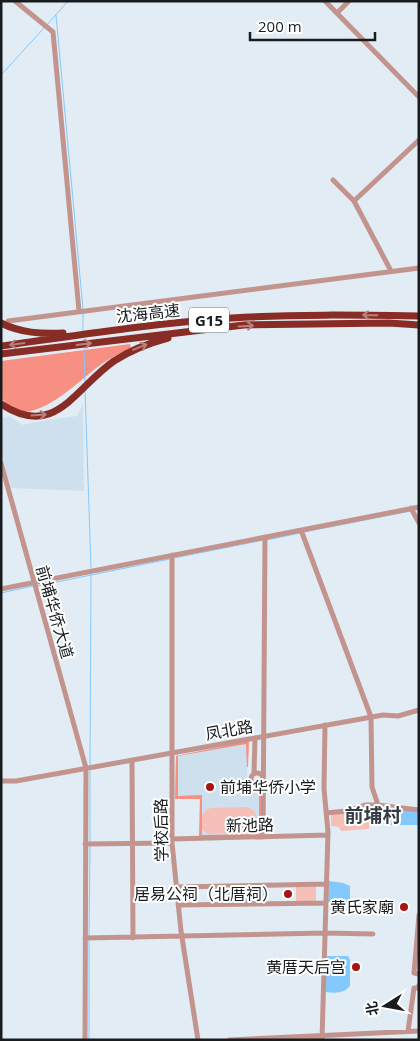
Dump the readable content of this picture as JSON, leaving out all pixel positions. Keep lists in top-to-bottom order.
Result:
{
  "streets": {
    "highway": ["沈海高速", "G15"],
    "street": [
      "前埔华侨大道",
      "凤北路",
      "新池路",
      "学校后路"
    ]
  },
  "crossings": [
    ["前埔华侨大道", "凤北路"],
    ["前埔华侨大道", "新池路"],
    ["凤北路", "学校后路"],
    ["新池路", "学校后路"]
  ],
  "districts": ["前埔村"],
  "places": [
    "前埔华侨小学",
    "居易公祠（北厝祠）",
    "黄氏家廟",
    "黄厝天后宫"
  ],
  "scale_bar": "200 m",
  "north": "left"
}
